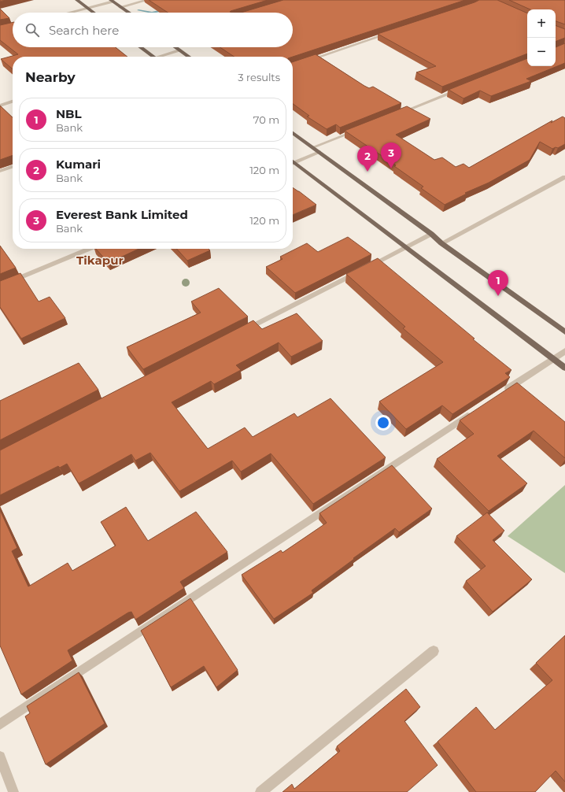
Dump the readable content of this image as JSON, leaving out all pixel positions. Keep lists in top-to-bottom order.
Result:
{
  "districts": ["Tikapur"],
  "page": {
    "map_buttons": ["+", "−"],
    "search": "Search here",
    "heading": ["Nearby", "3 results"],
    "list": [
      {
        "mark": "1",
        "name": "NBL",
        "note": "Bank",
        "value": "70 m"
      },
      {
        "mark": "2",
        "name": "Kumari",
        "note": "Bank",
        "value": "120 m"
      },
      {
        "mark": "3",
        "name": "Everest Bank Limited",
        "note": "Bank",
        "value": "120 m"
      }
    ],
    "pins": ["3", "2", "1"]
  }
}
